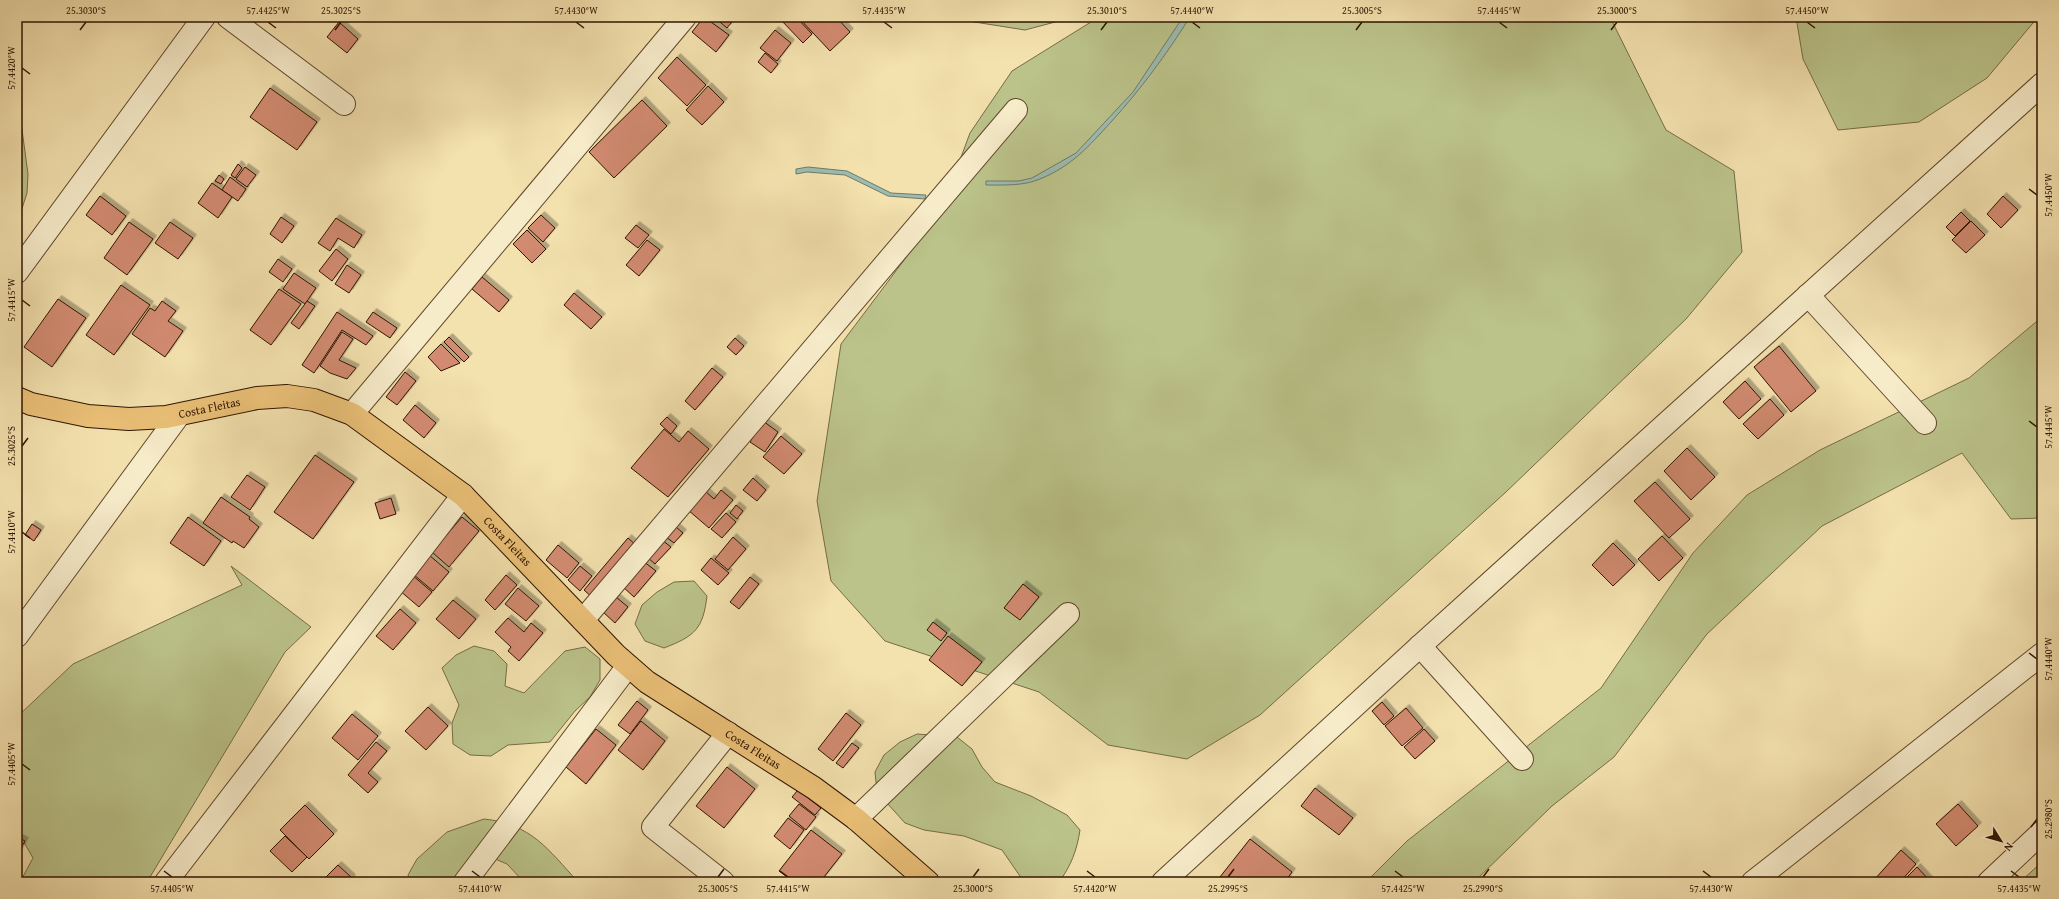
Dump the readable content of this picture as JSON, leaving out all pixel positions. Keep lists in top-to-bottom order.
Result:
{
  "streets": {
    "main road": ["Costa Fleitas"]
  },
  "north": "bottom right",
  "coordinates": [
    "25.3030°S",
    "57.4425°W",
    "25.3025°S",
    "57.4430°W",
    "57.4435°W",
    "25.3010°S",
    "57.4440°W",
    "25.3005°S",
    "57.4445°W",
    "25.3000°S",
    "57.4450°W",
    "57.4420°W",
    "57.4415°W",
    "57.4410°W",
    "57.4405°W",
    "25.2980°S",
    "25.2995°S",
    "25.2990°S"
  ]
}
